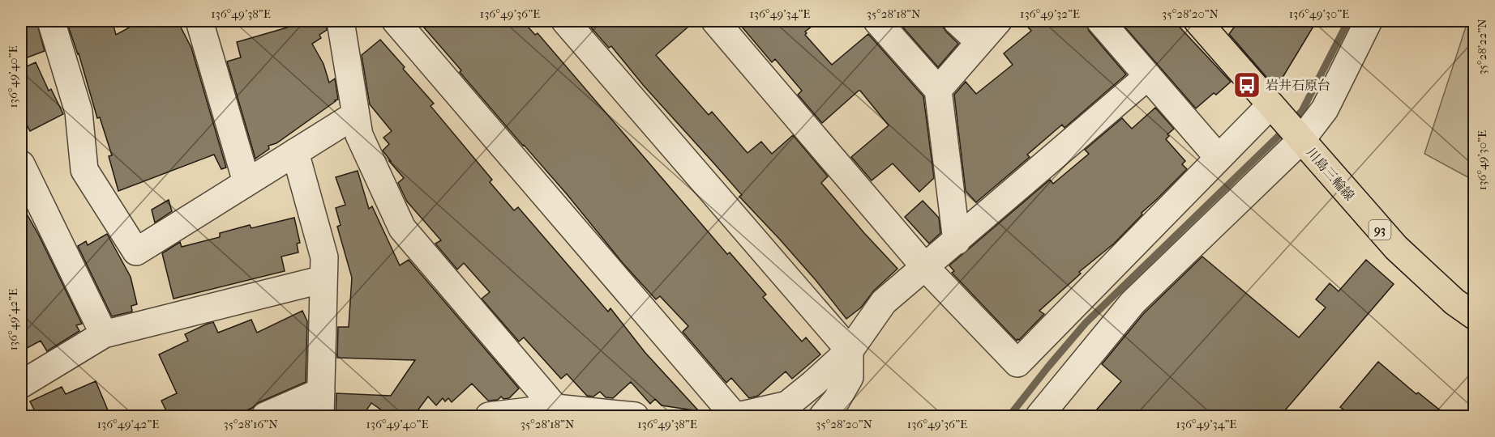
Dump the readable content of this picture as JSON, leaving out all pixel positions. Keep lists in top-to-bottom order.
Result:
{
  "streets": {
    "main road": ["川島三輪線", "93"]
  },
  "places": {
    "bus stop": ["岩井石原台"]
  },
  "coordinates": [
    "136°49'38\"E",
    "136°49'36\"E",
    "136°49'34\"E",
    "35°28'18\"N",
    "136°49'32\"E",
    "35°28'20\"N",
    "136°49'30\"E",
    "35°28'22\"N",
    "136°49'40\"E",
    "136°49'42\"E",
    "35°28'16\"N"
  ]
}
